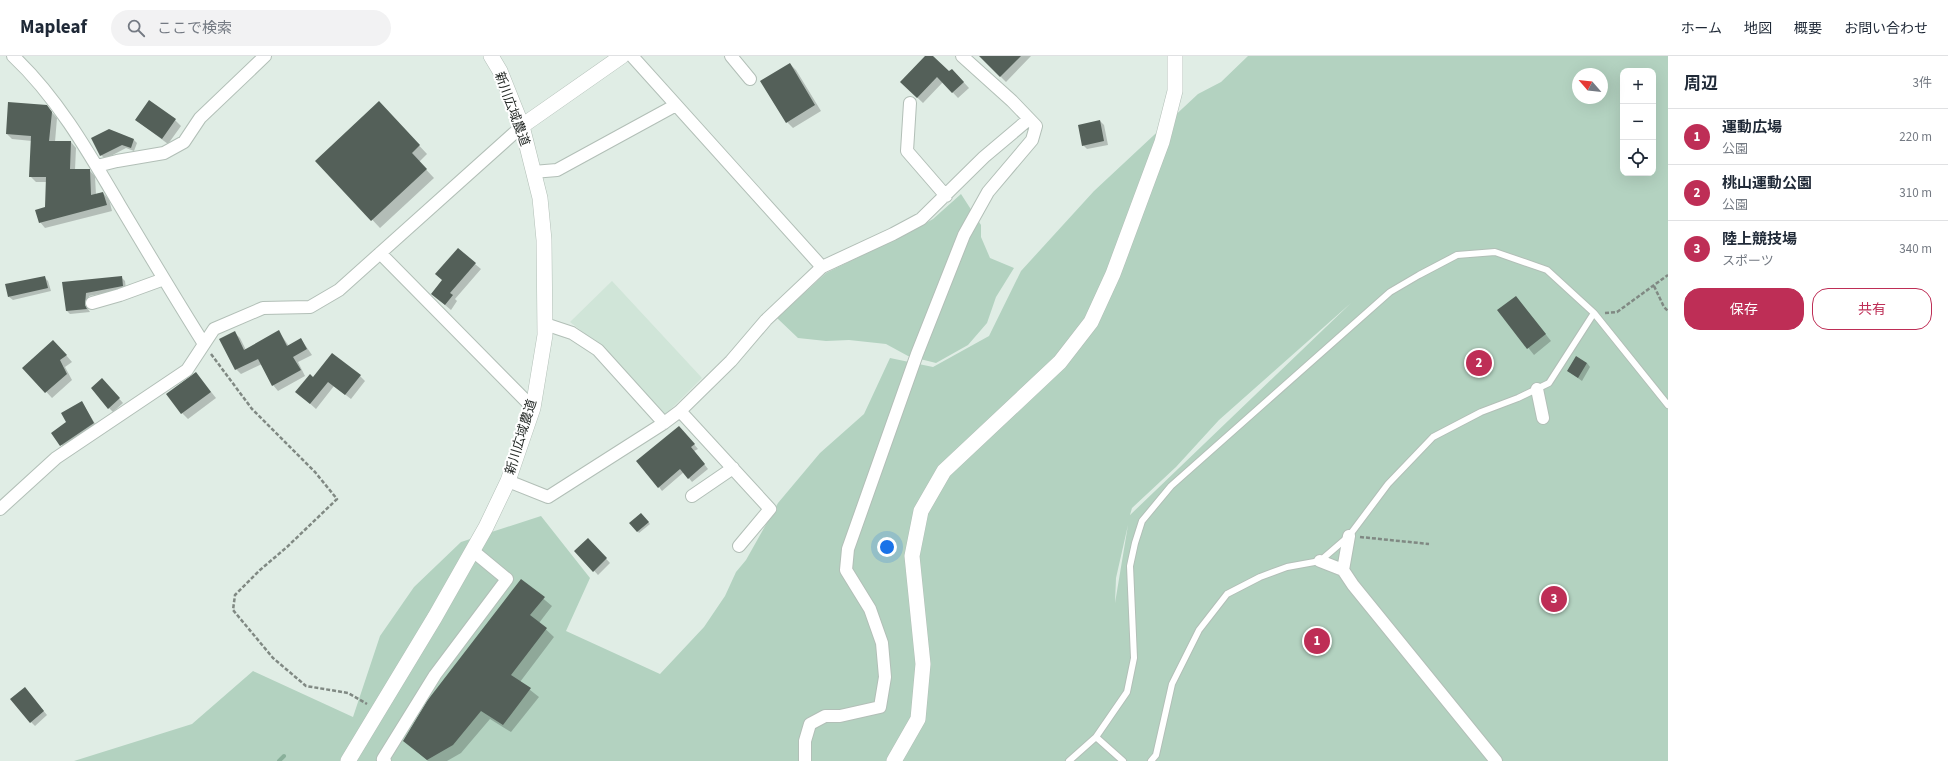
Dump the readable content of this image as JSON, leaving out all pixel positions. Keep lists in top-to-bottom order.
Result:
{
  "streets": {
    "street": ["新川広域農道"]
  },
  "north": "top left",
  "page": {
    "header": "Mapleaf",
    "search": "ここで検索",
    "nav": [
      "ホーム",
      "地図",
      "概要",
      "お問い合わせ"
    ],
    "heading": ["周辺", "3件"],
    "map_buttons": ["+", "−"],
    "list": [
      {
        "mark": "1",
        "name": "運動広場",
        "note": "公園",
        "value": "220 m"
      },
      {
        "mark": "2",
        "name": "桃山運動公園",
        "note": "公園",
        "value": "310 m"
      },
      {
        "mark": "3",
        "name": "陸上競技場",
        "note": "スポーツ",
        "value": "340 m"
      }
    ],
    "buttons": ["保存", "共有"],
    "pins": ["2", "3", "1"]
  }
}
